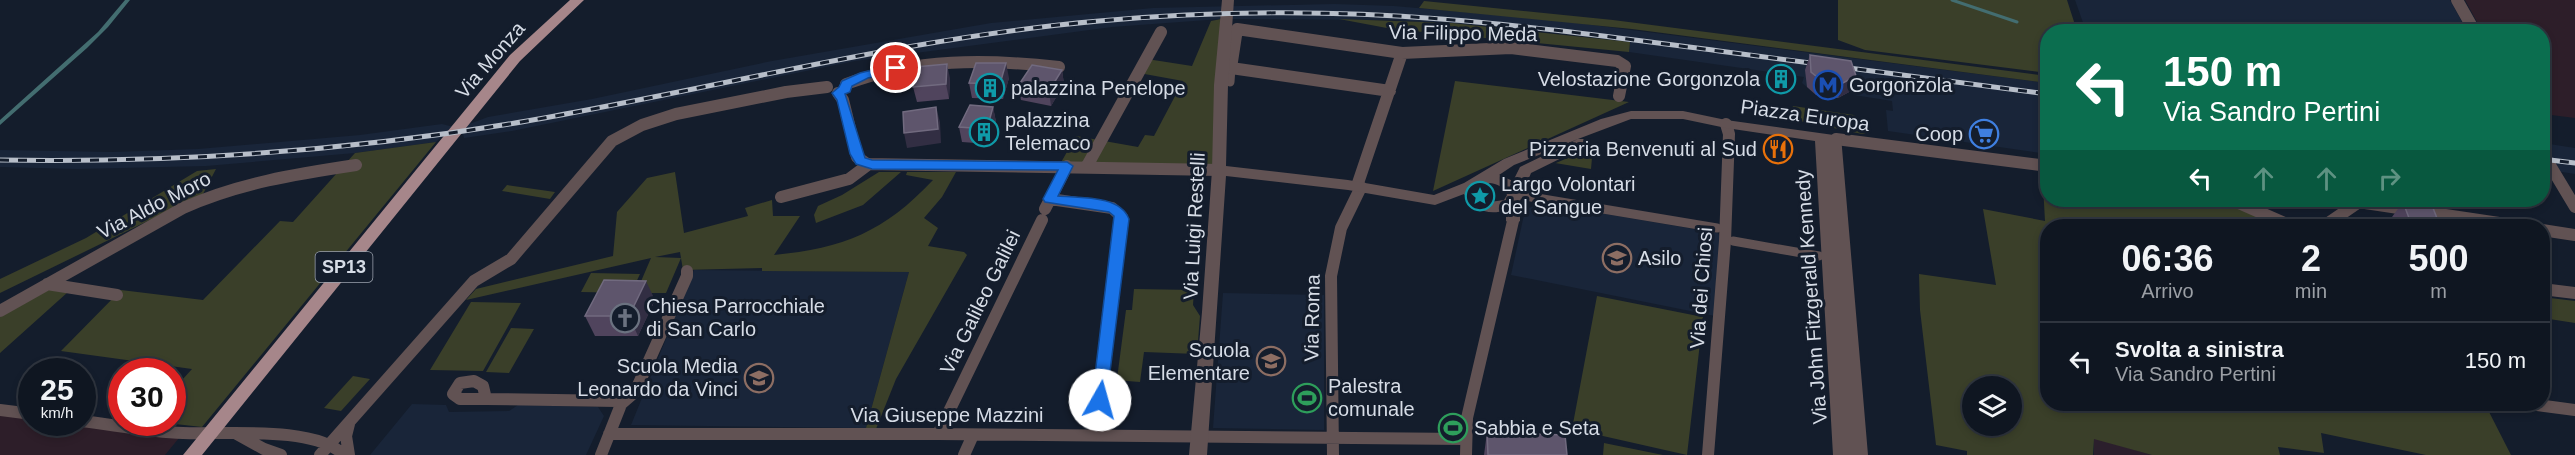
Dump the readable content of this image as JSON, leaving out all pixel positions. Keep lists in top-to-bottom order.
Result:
{
  "streets": {
    "main road": ["Via Monza", "SP13"],
    "street": [
      "Via Filippo Meda",
      "Piazza Europa",
      "Via Aldo Moro",
      "Via Luigi Restelli",
      "Via dei Chiosi",
      "Via John Fitzgerald Kennedy",
      "Via Galileo Galilei",
      "Via Roma",
      "Via Giuseppe Mazzini"
    ]
  },
  "crossings": [
    ["Via Filippo Meda", "Via Roma"],
    ["Piazza Europa", "Via dei Chiosi"],
    ["Piazza Europa", "Via John Fitzgerald Kennedy"],
    ["Via Luigi Restelli", "Via Giuseppe Mazzini"],
    ["Via Galileo Galilei", "Via Giuseppe Mazzini"],
    ["Via Roma", "Via Giuseppe Mazzini"]
  ],
  "places": {
    "building": ["Velostazione Gorgonzola", "palazzina Penelope", "palazzina Telemaco"],
    "metro station": ["Gorgonzola"],
    "supermarket": ["Coop"],
    "restaurant": ["Pizzeria Benvenuti al Sud"],
    "place": ["Largo Volontari del Sangue"],
    "school or university": ["Asilo", "Scuola Elementare", "Scuola Media Leonardo da Vinci"],
    "church": ["Chiesa Parrocchiale di San Carlo"],
    "sports": ["Palestra comunale", "Sabbia e Seta"]
  },
  "page": {
    "turn": ["150 m", "Via Sandro Pertini"],
    "eta": [
      "06:36",
      "Arrivo",
      "2",
      "min",
      "500",
      "m"
    ],
    "list": [
      {
        "name": "Svolta a sinistra",
        "note": "Via Sandro Pertini",
        "value": "150 m"
      }
    ],
    "speed": "25 km/h",
    "limit": "30"
  }
}
